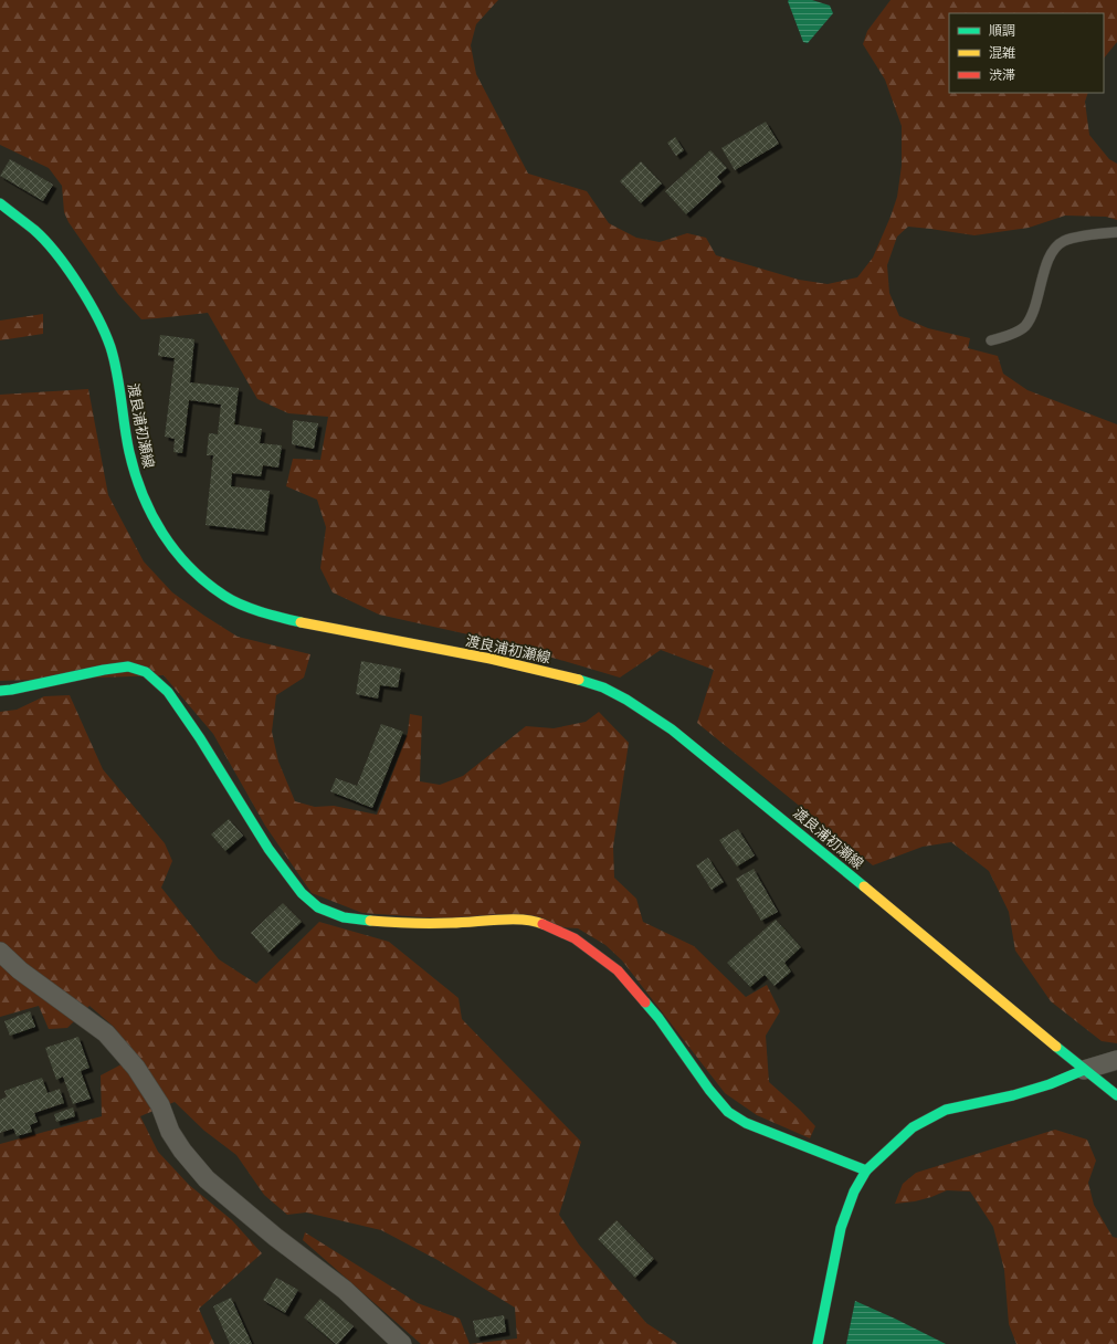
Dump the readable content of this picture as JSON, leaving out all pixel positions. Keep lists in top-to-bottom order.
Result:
{
  "streets": {
    "street": ["渡良浦初瀬線"]
  },
  "legend": ["順調", "混雑", "渋滞"]
}
